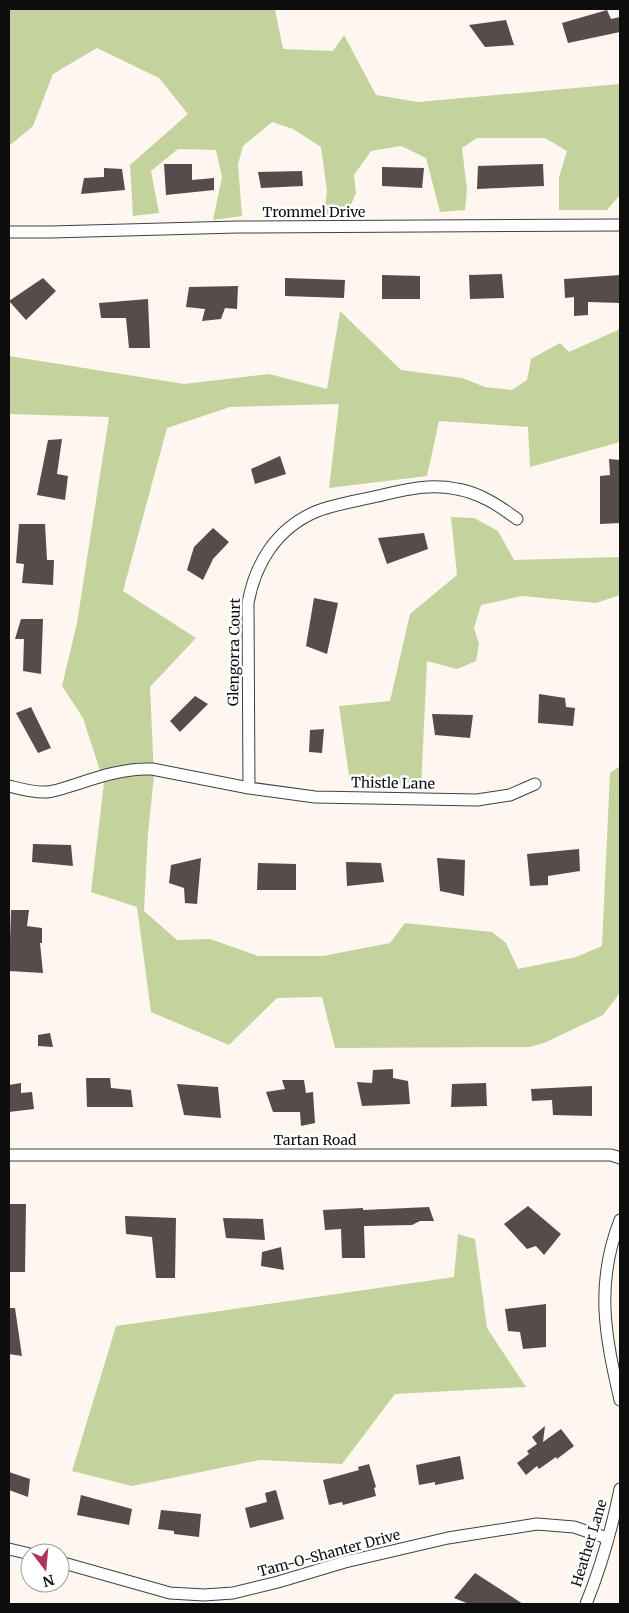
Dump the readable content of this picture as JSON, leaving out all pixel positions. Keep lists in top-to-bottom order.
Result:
{
  "streets": {
    "street": [
      "Trommel Drive",
      "Glengorra Court",
      "Thistle Lane",
      "Tartan Road",
      "Heather Lane",
      "Tam-O-Shanter Drive"
    ]
  },
  "crossings": [
    ["Glengorra Court", "Thistle Lane"],
    ["Heather Lane", "Tam-O-Shanter Drive"]
  ],
  "north": "bottom"
}
